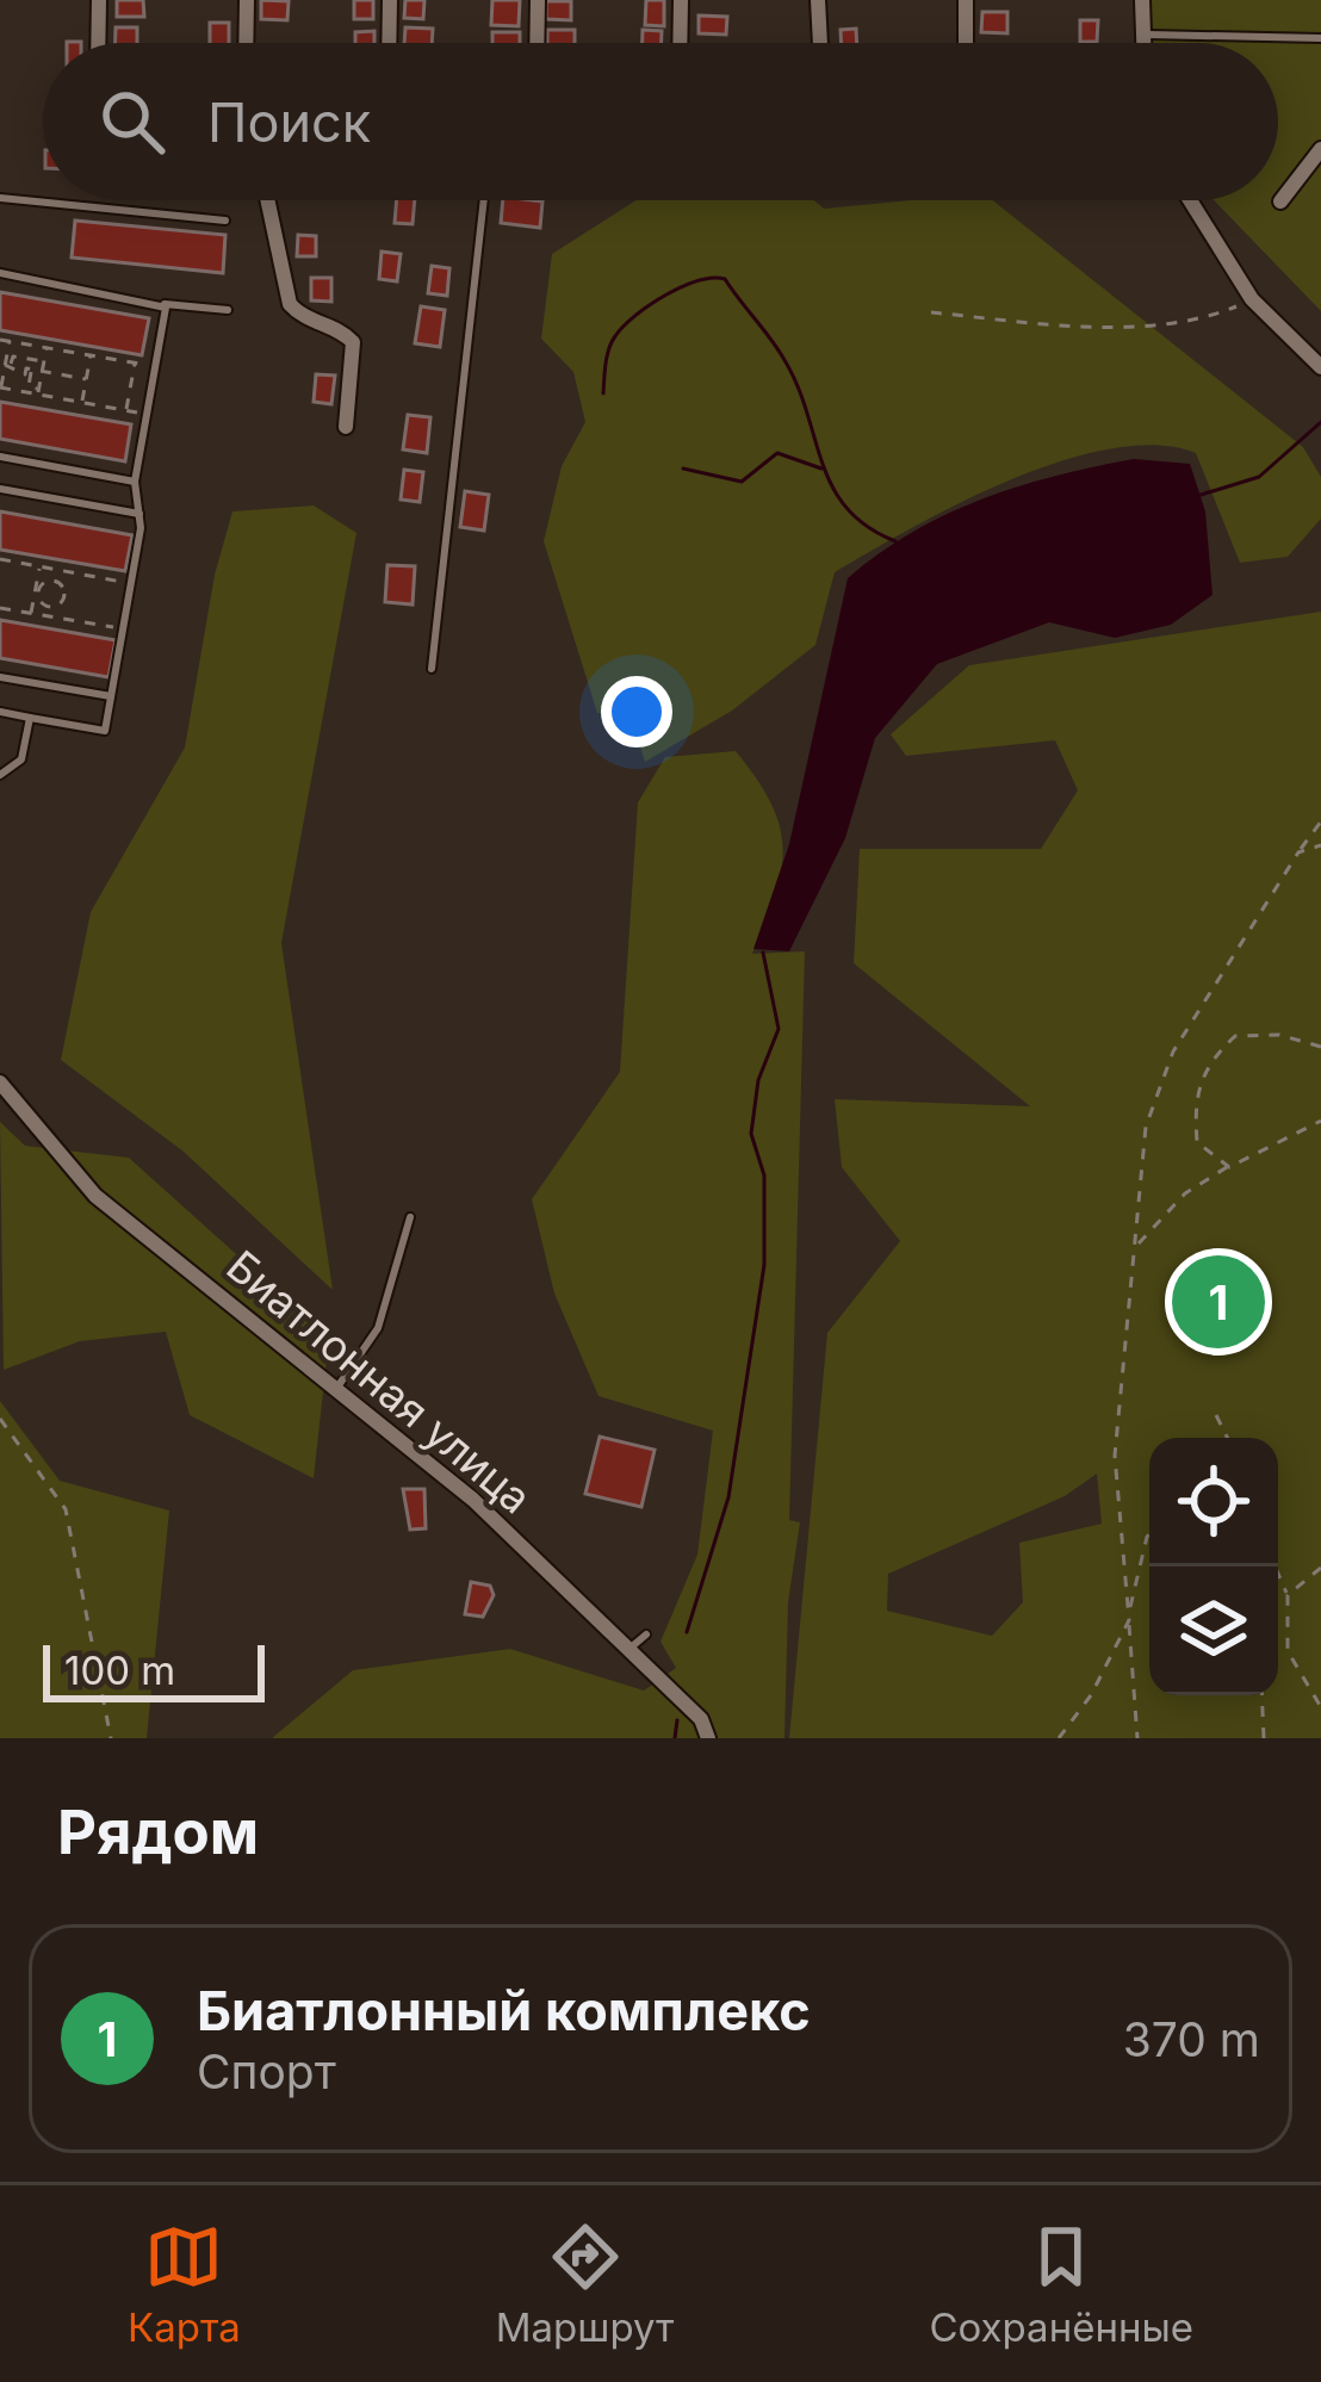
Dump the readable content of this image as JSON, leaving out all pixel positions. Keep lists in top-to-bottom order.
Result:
{
  "streets": {
    "street": ["Биатлонная улица"]
  },
  "scale_bar": "100 m",
  "page": {
    "search": "Поиск",
    "pins": "1",
    "scale": "100 m",
    "heading": "Рядом",
    "list": [
      {
        "mark": "1",
        "name": "Биатлонный комплекс",
        "note": "Спорт",
        "value": "370 m"
      }
    ],
    "nav": ["Карта", "Маршрут", "Сохранённые"]
  }
}
